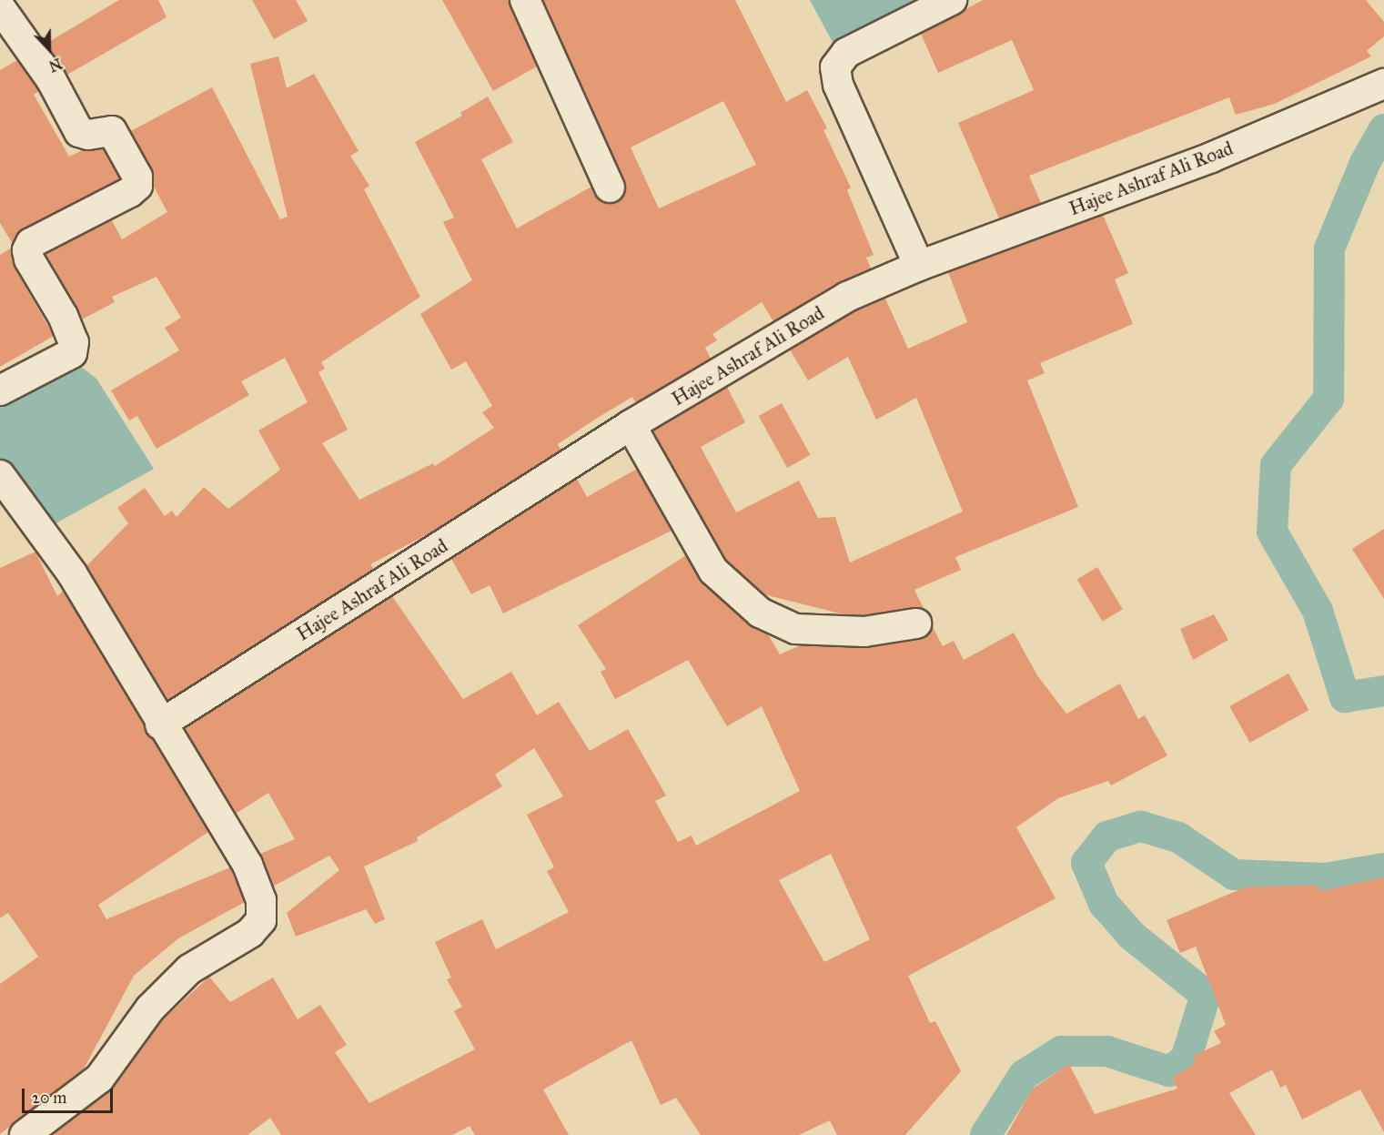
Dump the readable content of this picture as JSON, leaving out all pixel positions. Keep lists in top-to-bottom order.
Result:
{
  "streets": {
    "street": ["Hajee Ashraf Ali Road"]
  },
  "scale_bar": "20 m",
  "north": "bottom"
}
